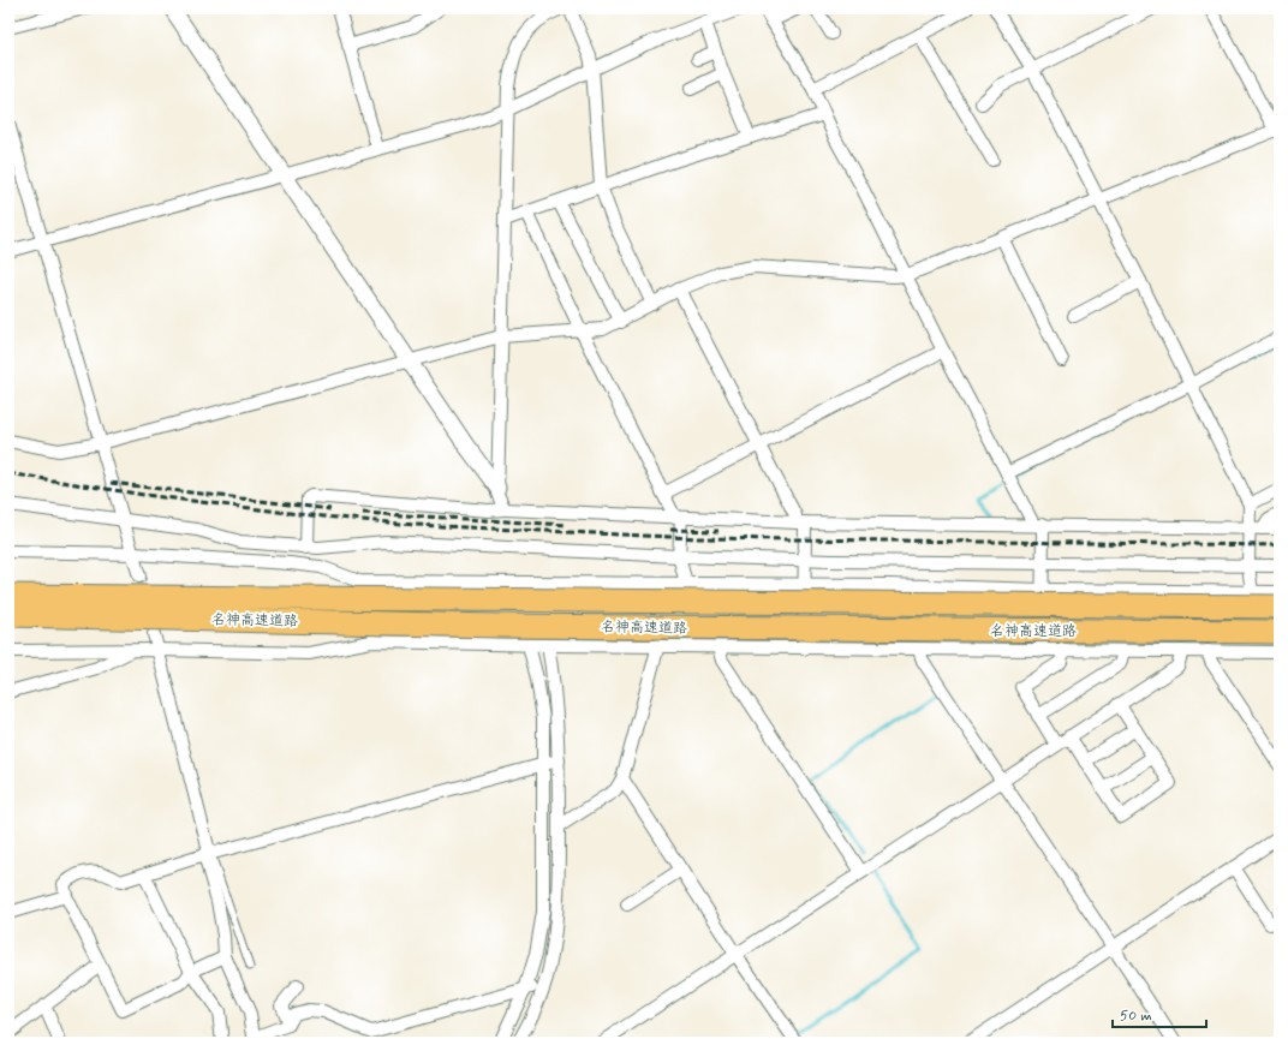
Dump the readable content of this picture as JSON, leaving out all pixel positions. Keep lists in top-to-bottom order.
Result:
{
  "streets": {
    "highway": ["名神高速道路"]
  },
  "scale_bar": "50 m"
}
